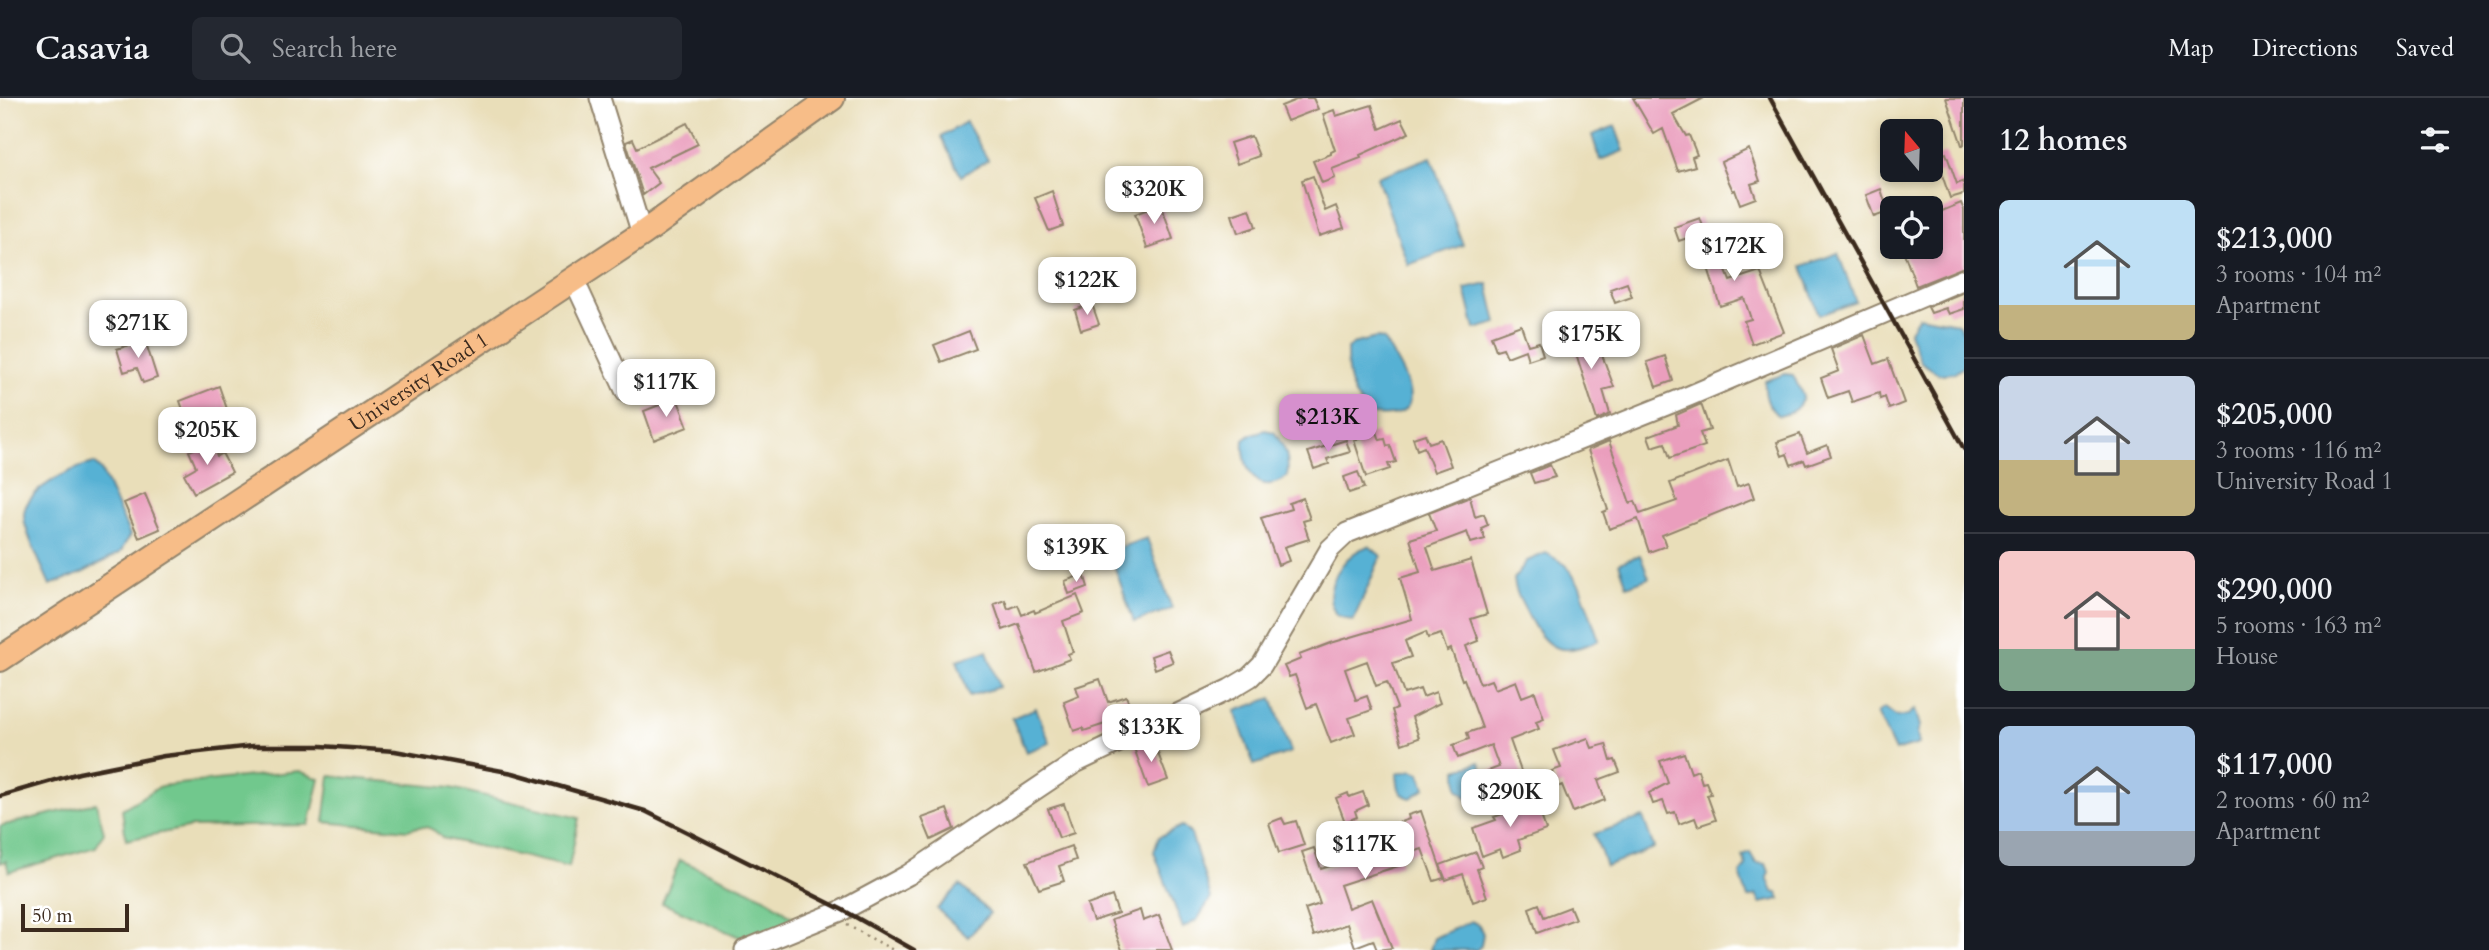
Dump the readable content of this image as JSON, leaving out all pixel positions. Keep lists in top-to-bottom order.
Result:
{
  "streets": {
    "main road": ["University Road 1"]
  },
  "scale_bar": "50 m",
  "north": "top",
  "page": {
    "header": "Casavia",
    "search": "Search here",
    "nav": ["Map", "Directions", "Saved"],
    "heading": "12 homes",
    "price": [
      "$320K",
      "$172K",
      "$122K",
      "$271K",
      "$175K",
      "$117K",
      "$213K",
      "$205K",
      "$139K",
      "$133K",
      "$290K",
      "$117K"
    ],
    "list": [
      {
        "name": "$213,000",
        "note": "3 rooms · 104 m² · Apartment"
      },
      {
        "name": "$205,000",
        "note": "3 rooms · 116 m² · University Road 1"
      },
      {
        "name": "$290,000",
        "note": "5 rooms · 163 m² · House"
      },
      {
        "name": "$117,000",
        "note": "2 rooms · 60 m² · Apartment"
      }
    ],
    "scale": "50 m"
  }
}
